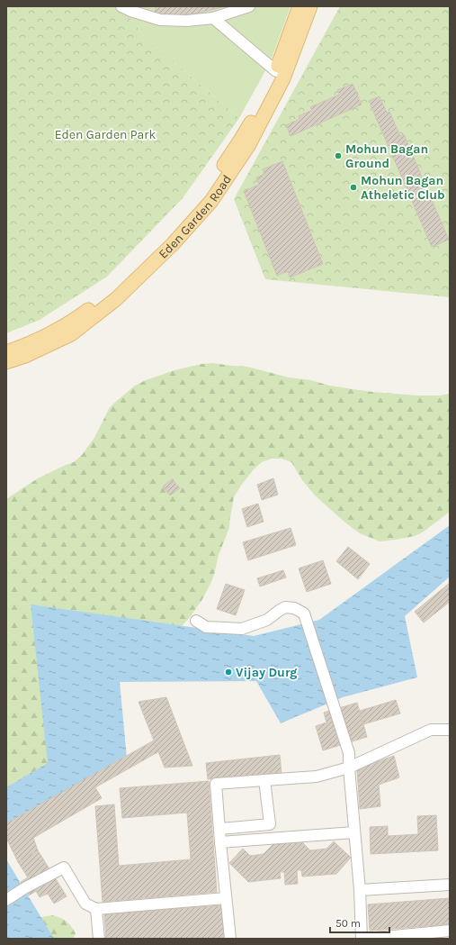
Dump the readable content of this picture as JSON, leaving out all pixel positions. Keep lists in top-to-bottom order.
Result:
{
  "streets": {
    "main road": ["Eden Garden Road"]
  },
  "parks": ["Eden Garden Park"],
  "places": ["Mohun Bagan Ground", "Mohun Bagan Atheletic Club", "Vijay Durg"],
  "scale_bar": "50 m"
}
